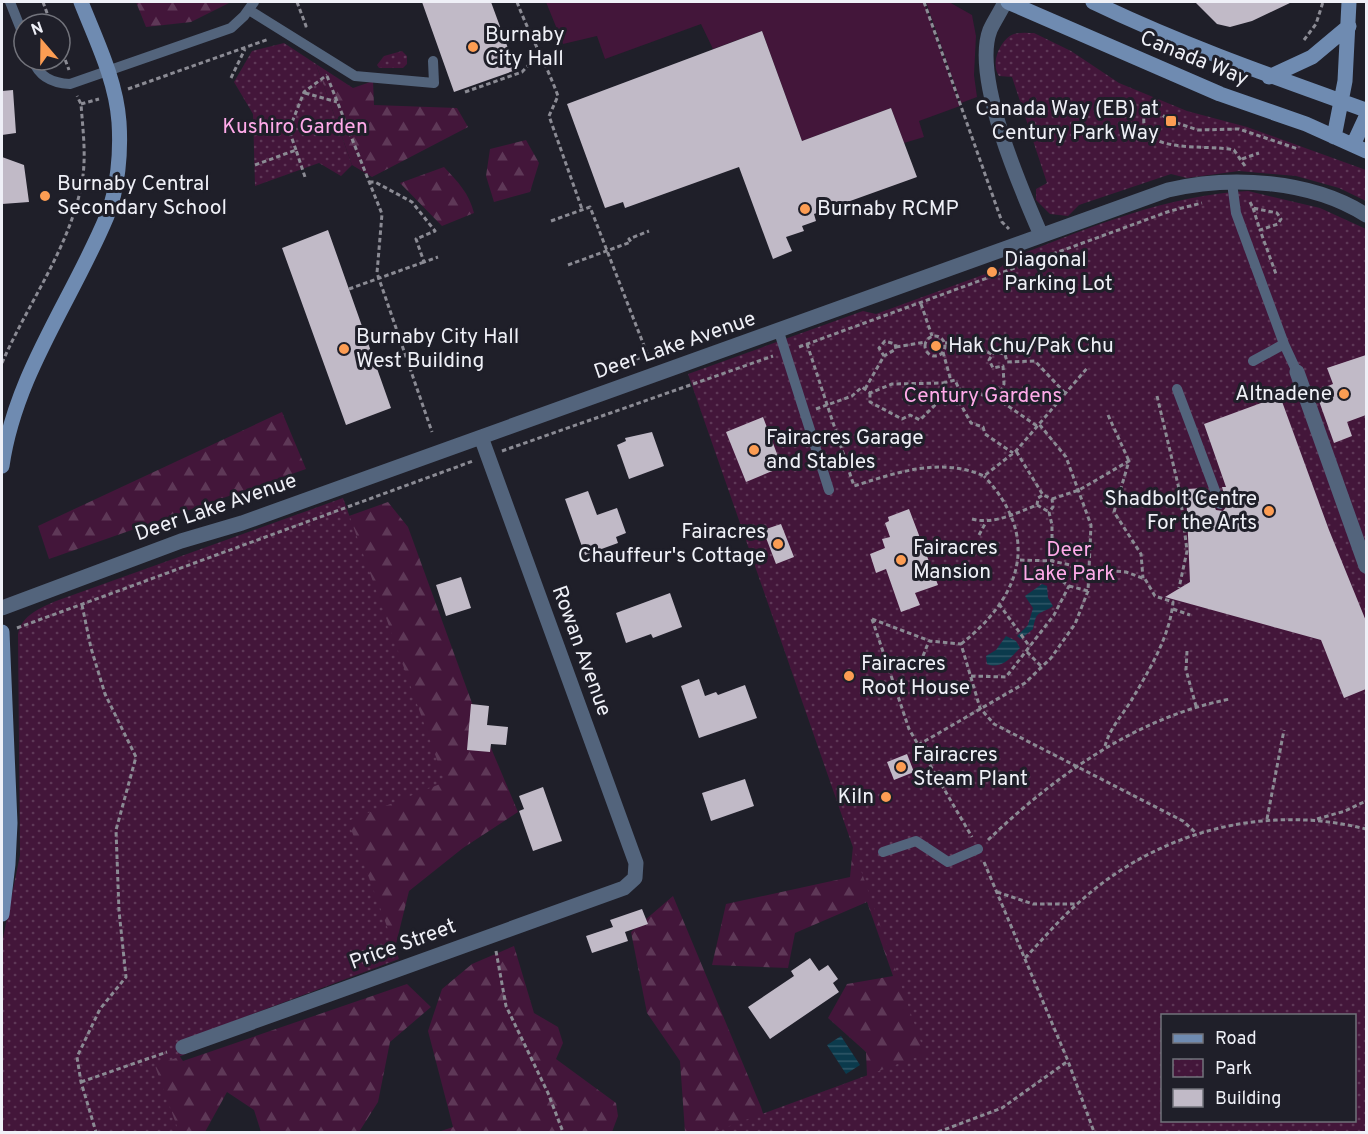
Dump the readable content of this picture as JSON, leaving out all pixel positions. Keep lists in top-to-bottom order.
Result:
{
  "streets": {
    "main road": ["Canada Way"],
    "street": ["Deer Lake Avenue", "Rowan Avenue", "Price Street"]
  },
  "crossings": [
    ["Deer Lake Avenue", "Rowan Avenue"],
    ["Rowan Avenue", "Price Street"]
  ],
  "parks": ["Kushiro Garden", "Century Gardens", "Deer Lake Park"],
  "places": {
    "other": [
      "Burnaby City Hall",
      "Burnaby Central Secondary School",
      "Burnaby RCMP",
      "Diagonal Parking Lot",
      "Hak Chu/Pak Chu",
      "Burnaby City Hall West Building",
      "Altnadene",
      "Fairacres Garage and Stables",
      "Shadbolt Centre For the Arts",
      "Fairacres Chauffeur's Cottage",
      "Fairacres Mansion",
      "Fairacres Root House",
      "Fairacres Steam Plant",
      "Kiln"
    ],
    "transit": ["Canada Way (EB) at Century Park Way"]
  },
  "legend": ["Road", "Park", "Building"],
  "north": "top"
}
